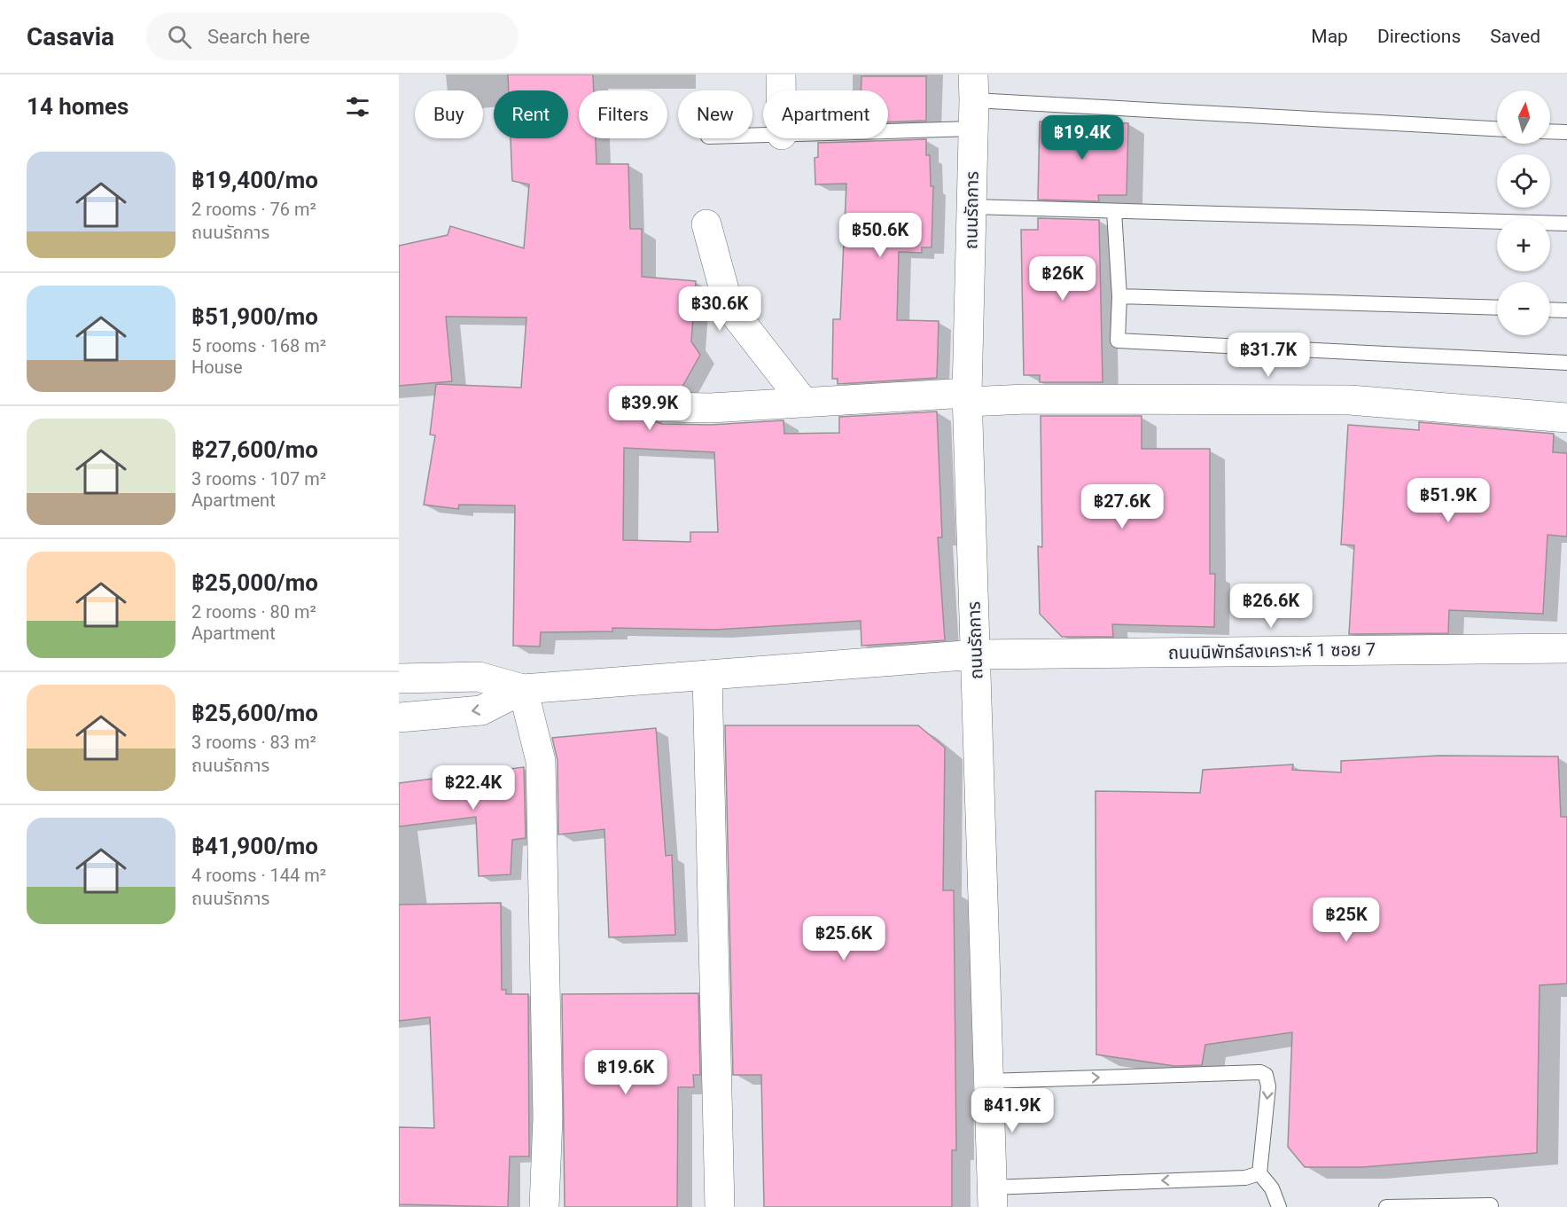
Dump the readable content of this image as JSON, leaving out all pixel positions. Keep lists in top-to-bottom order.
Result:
{
  "streets": {
    "street": ["ถนนรัถการ", "ถนนนิพัทธ์สงเคราะห์ 1 ซอย 7"]
  },
  "crossings": [
    ["ถนนรัถการ", "ถนนนิพัทธ์สงเคราะห์ 1 ซอย 7"]
  ],
  "north": "top",
  "page": {
    "header": "Casavia",
    "search": "Search here",
    "nav": ["Map", "Directions", "Saved"],
    "heading": "14 homes",
    "map_buttons": ["+", "−"],
    "chip": [
      "Buy",
      "Rent",
      "Filters",
      "New",
      "Apartment"
    ],
    "price": [
      "฿19.4K",
      "฿50.6K",
      "฿26K",
      "฿30.6K",
      "฿31.7K",
      "฿39.9K",
      "฿51.9K",
      "฿27.6K",
      "฿26.6K",
      "฿22.4K",
      "฿25K",
      "฿25.6K",
      "฿19.6K",
      "฿41.9K"
    ],
    "list": [
      {
        "name": "฿19,400/mo",
        "note": "2 rooms · 76 m² · ถนนรัถการ"
      },
      {
        "name": "฿51,900/mo",
        "note": "5 rooms · 168 m² · House"
      },
      {
        "name": "฿27,600/mo",
        "note": "3 rooms · 107 m² · Apartment"
      },
      {
        "name": "฿25,000/mo",
        "note": "2 rooms · 80 m² · Apartment"
      },
      {
        "name": "฿25,600/mo",
        "note": "3 rooms · 83 m² · ถนนรัถการ"
      },
      {
        "name": "฿41,900/mo",
        "note": "4 rooms · 144 m² · ถนนรัถการ"
      }
    ]
  }
}
